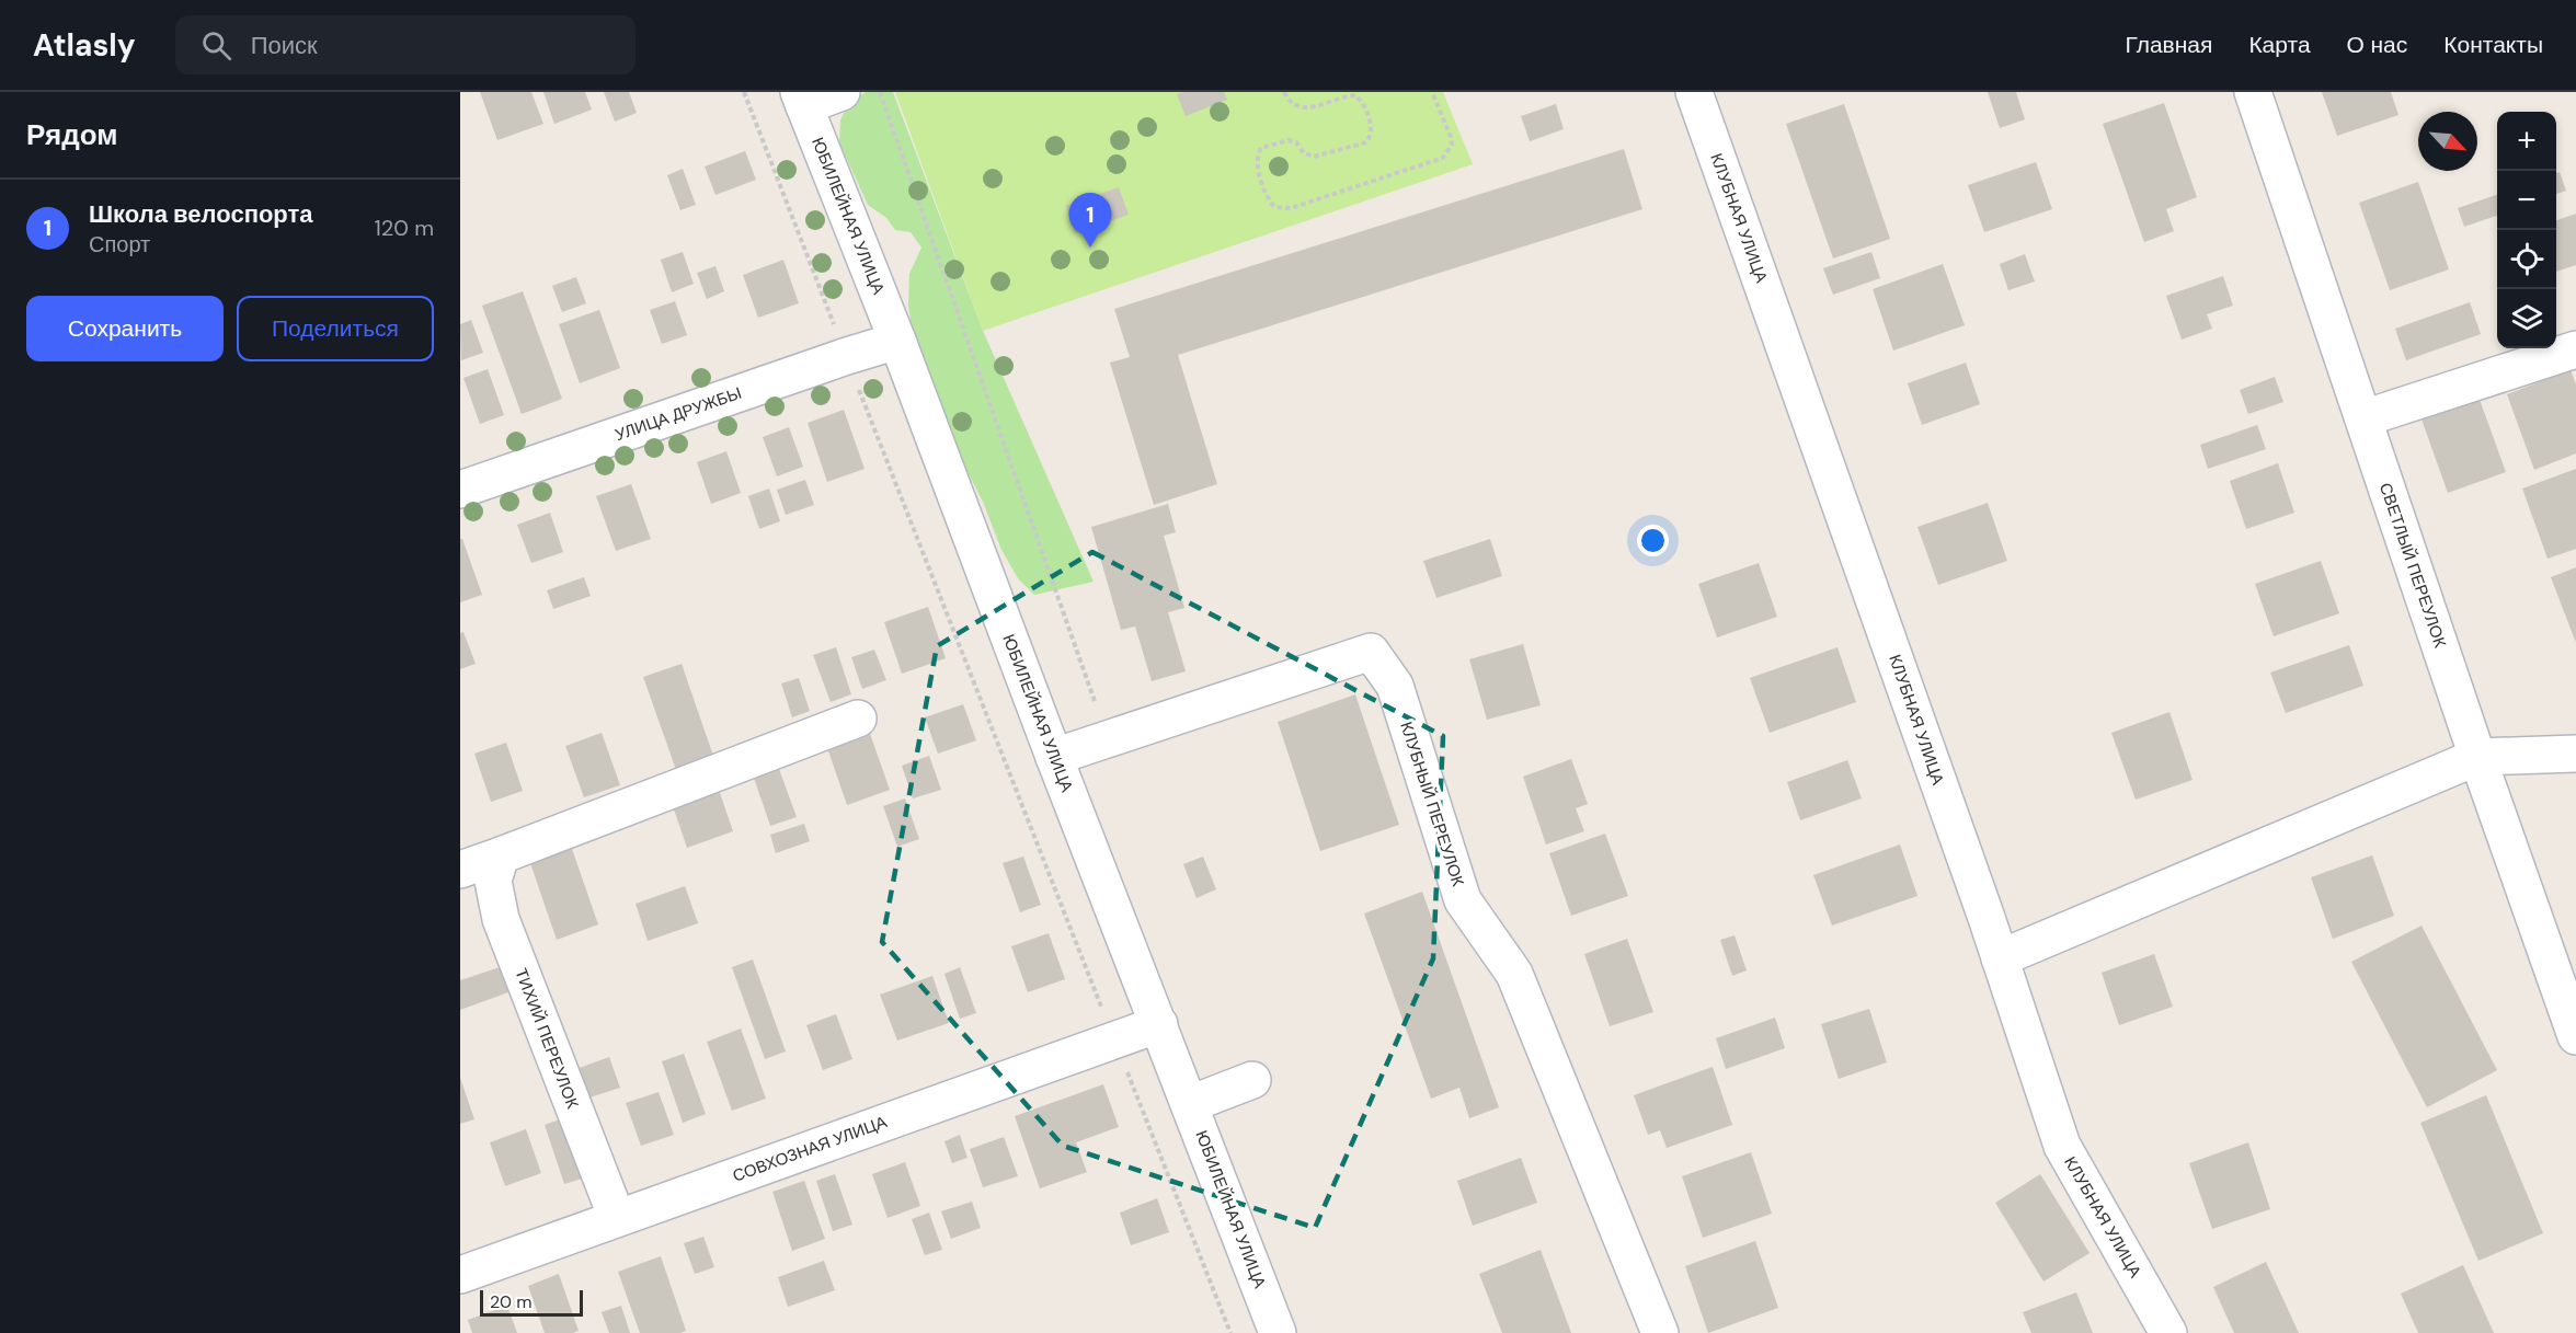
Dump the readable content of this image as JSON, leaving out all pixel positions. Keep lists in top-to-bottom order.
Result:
{
  "streets": {
    "street": [
      "ЮБИЛЕЙНАЯ УЛИЦА",
      "КЛУБНАЯ УЛИЦА",
      "УЛИЦА ДРУЖБЫ",
      "СВЕТЛЫЙ ПЕРЕУЛОК",
      "КЛУБНЫЙ ПЕРЕУЛОК",
      "ТИХИЙ ПЕРЕУЛОК",
      "СОВХОЗНАЯ УЛИЦА"
    ]
  },
  "crossings": [
    ["ЮБИЛЕЙНАЯ УЛИЦА", "УЛИЦА ДРУЖБЫ"],
    ["ЮБИЛЕЙНАЯ УЛИЦА", "КЛУБНЫЙ ПЕРЕУЛОК"],
    ["ЮБИЛЕЙНАЯ УЛИЦА", "СОВХОЗНАЯ УЛИЦА"],
    ["ТИХИЙ ПЕРЕУЛОК", "СОВХОЗНАЯ УЛИЦА"]
  ],
  "scale_bar": "20 m",
  "north": "bottom right",
  "page": {
    "header": "Atlasly",
    "search": "Поиск",
    "nav": [
      "Главная",
      "Карта",
      "О нас",
      "Контакты"
    ],
    "heading": "Рядом",
    "map_buttons": ["+", "−"],
    "list": [
      {
        "mark": "1",
        "name": "Школа велоспорта",
        "note": "Спорт",
        "value": "120 m"
      }
    ],
    "pins": "1",
    "buttons": ["Сохранить", "Поделиться"],
    "scale": "20 m"
  }
}
